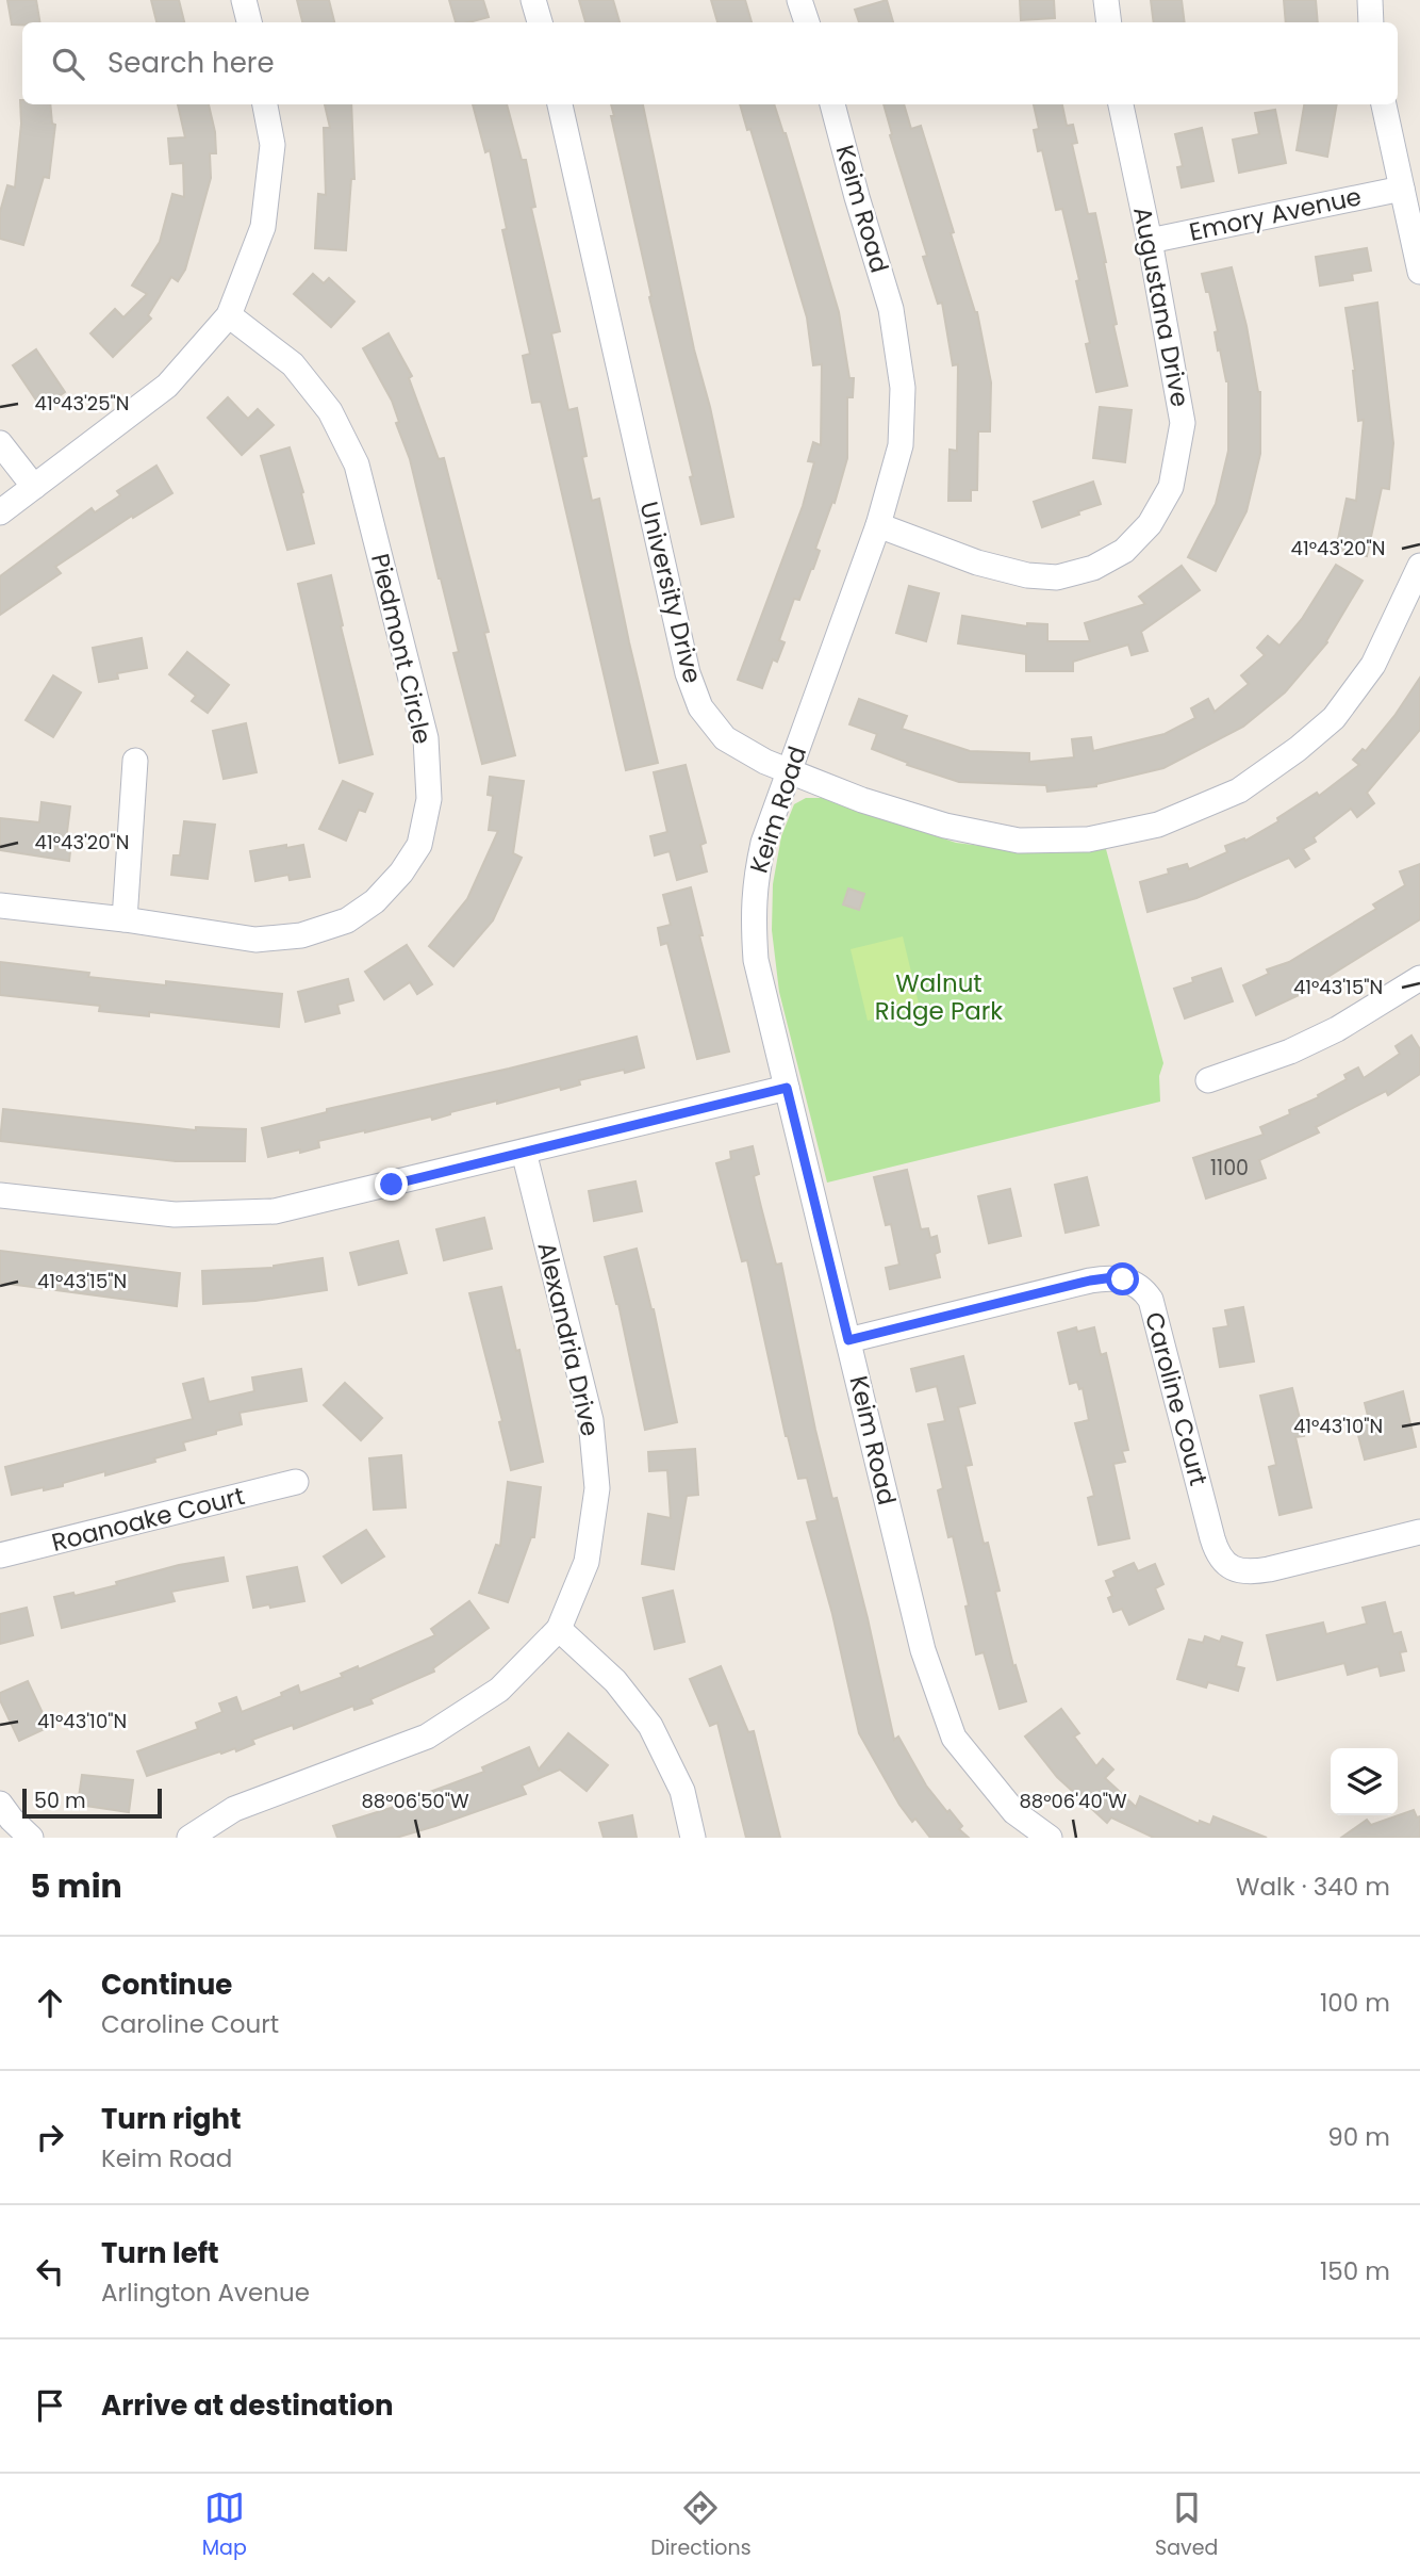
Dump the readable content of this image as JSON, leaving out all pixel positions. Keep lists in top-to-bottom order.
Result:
{
  "streets": {
    "street": [
      "Keim Road",
      "Emory Avenue",
      "Augustana Drive",
      "University Drive",
      "Piedmont Circle",
      "Alexandria Drive",
      "Caroline Court",
      "Roanoake Court"
    ]
  },
  "crossings": [
    ["Keim Road", "Augustana Drive"],
    ["Keim Road", "University Drive"],
    ["Keim Road", "Caroline Court"],
    ["Emory Avenue", "Augustana Drive"]
  ],
  "parks": ["Walnut Ridge Park"],
  "house_numbers": ["1100"],
  "scale_bar": "50 m",
  "page": {
    "search": "Search here",
    "scale": "50 m",
    "heading": ["5 min", "Walk · 340 m"],
    "list": [
      ["Continue", "Caroline Court", "100 m"],
      ["Turn right", "Keim Road", "90 m"],
      ["Turn left", "Arlington Avenue", "150 m"],
      "Arrive at destination"
    ],
    "nav": ["Map", "Directions", "Saved"]
  },
  "coordinates": [
    "41°43'25\"N",
    "41°43'20\"N",
    "41°43'15\"N",
    "41°43'10\"N",
    "88°06'50\"W",
    "88°06'40\"W"
  ]
}
